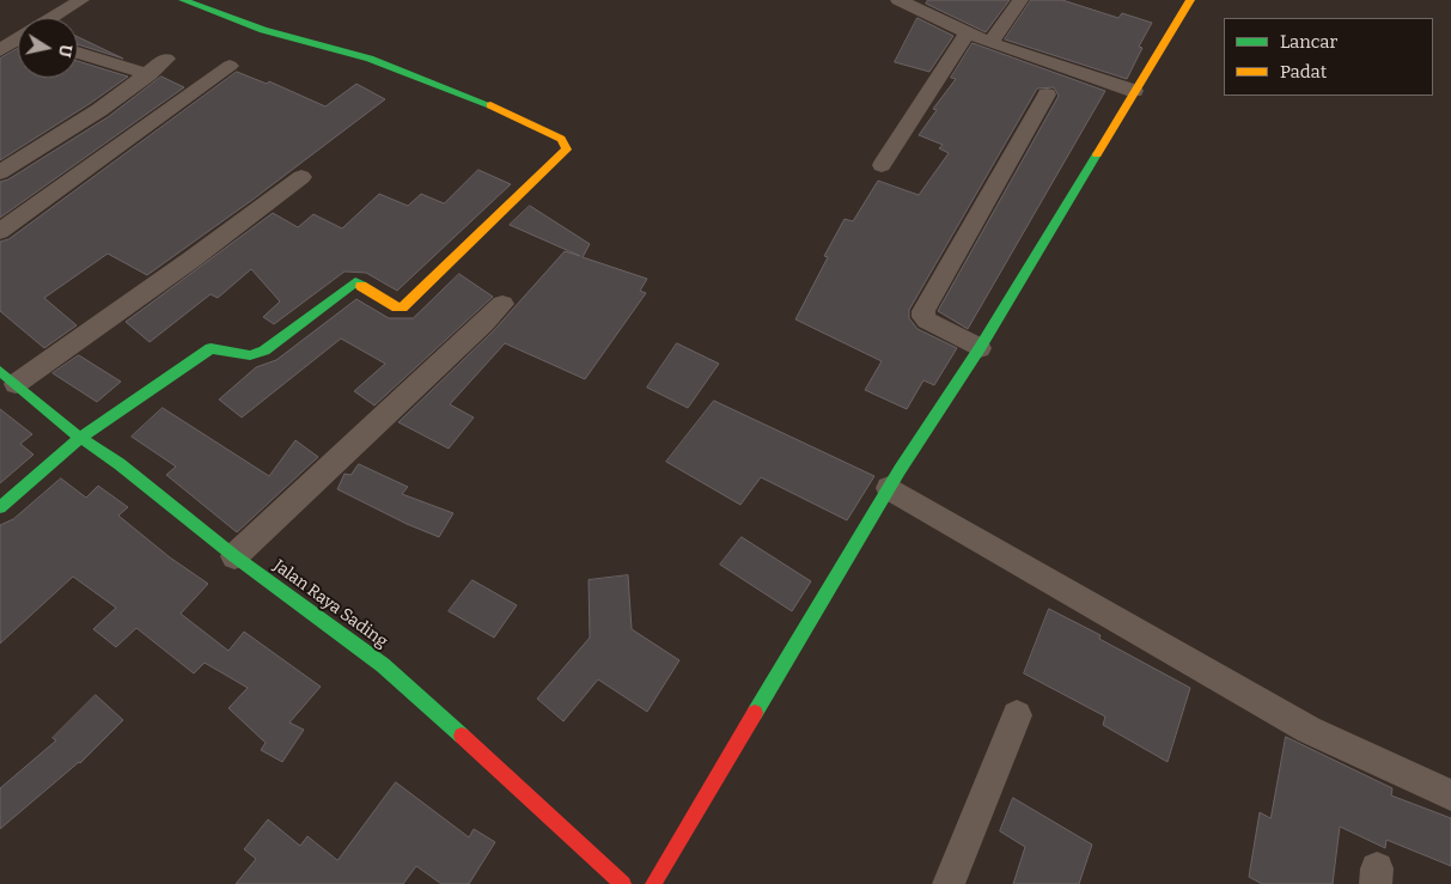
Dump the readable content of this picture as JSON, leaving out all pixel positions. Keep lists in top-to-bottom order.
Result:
{
  "streets": {
    "street": ["Jalan Raya Sading"]
  },
  "legend": ["Lancar", "Padat"],
  "north": "right"
}
